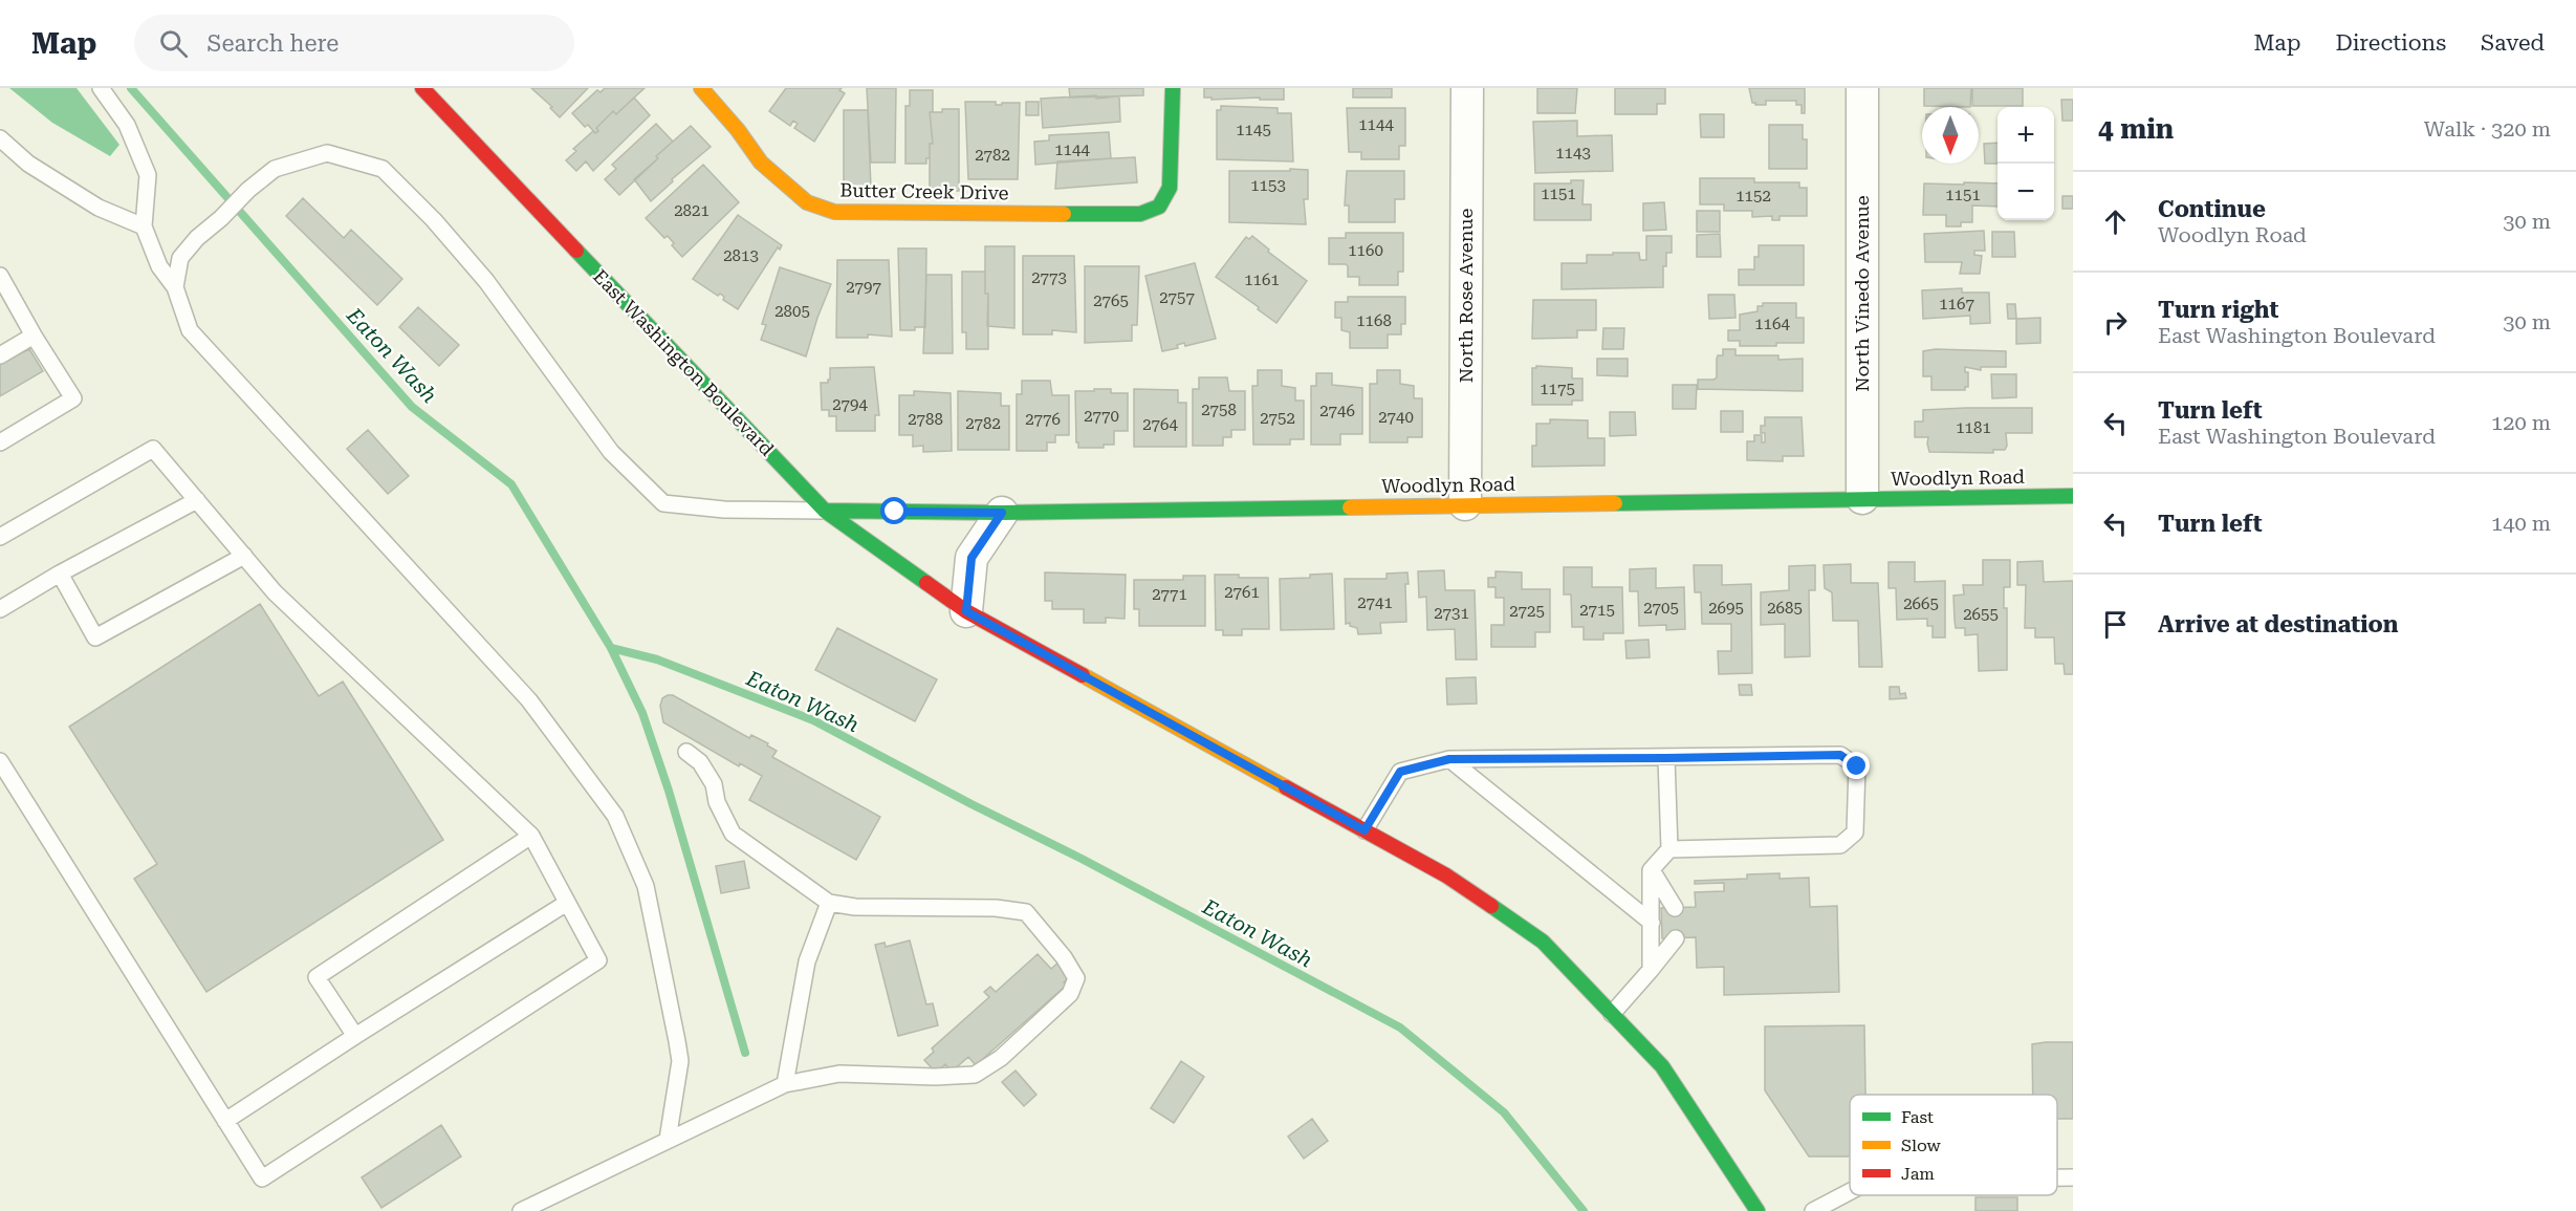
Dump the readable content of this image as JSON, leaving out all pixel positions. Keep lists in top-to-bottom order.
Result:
{
  "streets": {
    "street": [
      "Butter Creek Drive",
      "North Vinedo Avenue",
      "North Rose Avenue",
      "East Washington Boulevard",
      "Woodlyn Road"
    ]
  },
  "crossings": [
    ["North Vinedo Avenue", "Woodlyn Road"],
    ["North Rose Avenue", "Woodlyn Road"],
    ["East Washington Boulevard", "Woodlyn Road"]
  ],
  "water": ["Eaton Wash"],
  "house_numbers": [
    "1144",
    "1145",
    "1144",
    "1143",
    "2782",
    "1153",
    "1151",
    "1151",
    "1152",
    "2821",
    "1160",
    "2813",
    "2773",
    "1161",
    "2797",
    "2757",
    "2765",
    "1167",
    "2805",
    "1168",
    "1164",
    "1175",
    "2794",
    "2758",
    "2746",
    "2770",
    "2740",
    "2752",
    "2788",
    "2776",
    "2782",
    "2764",
    "1181",
    "2761",
    "2771",
    "2741",
    "2665",
    "2705",
    "2695",
    "2685",
    "2715",
    "2725",
    "2731",
    "2655"
  ],
  "legend": ["Fast", "Slow", "Jam"],
  "north": "bottom",
  "page": {
    "header": "Map",
    "search": "Search here",
    "nav": ["Map", "Directions", "Saved"],
    "heading": ["4 min", "Walk · 320 m"],
    "map_buttons": ["+", "−"],
    "list": [
      ["Continue", "Woodlyn Road", "30 m"],
      ["Turn right", "East Washington Boulevard", "30 m"],
      ["Turn left", "East Washington Boulevard", "120 m"],
      ["Turn left", "140 m"],
      "Arrive at destination"
    ]
  }
}
